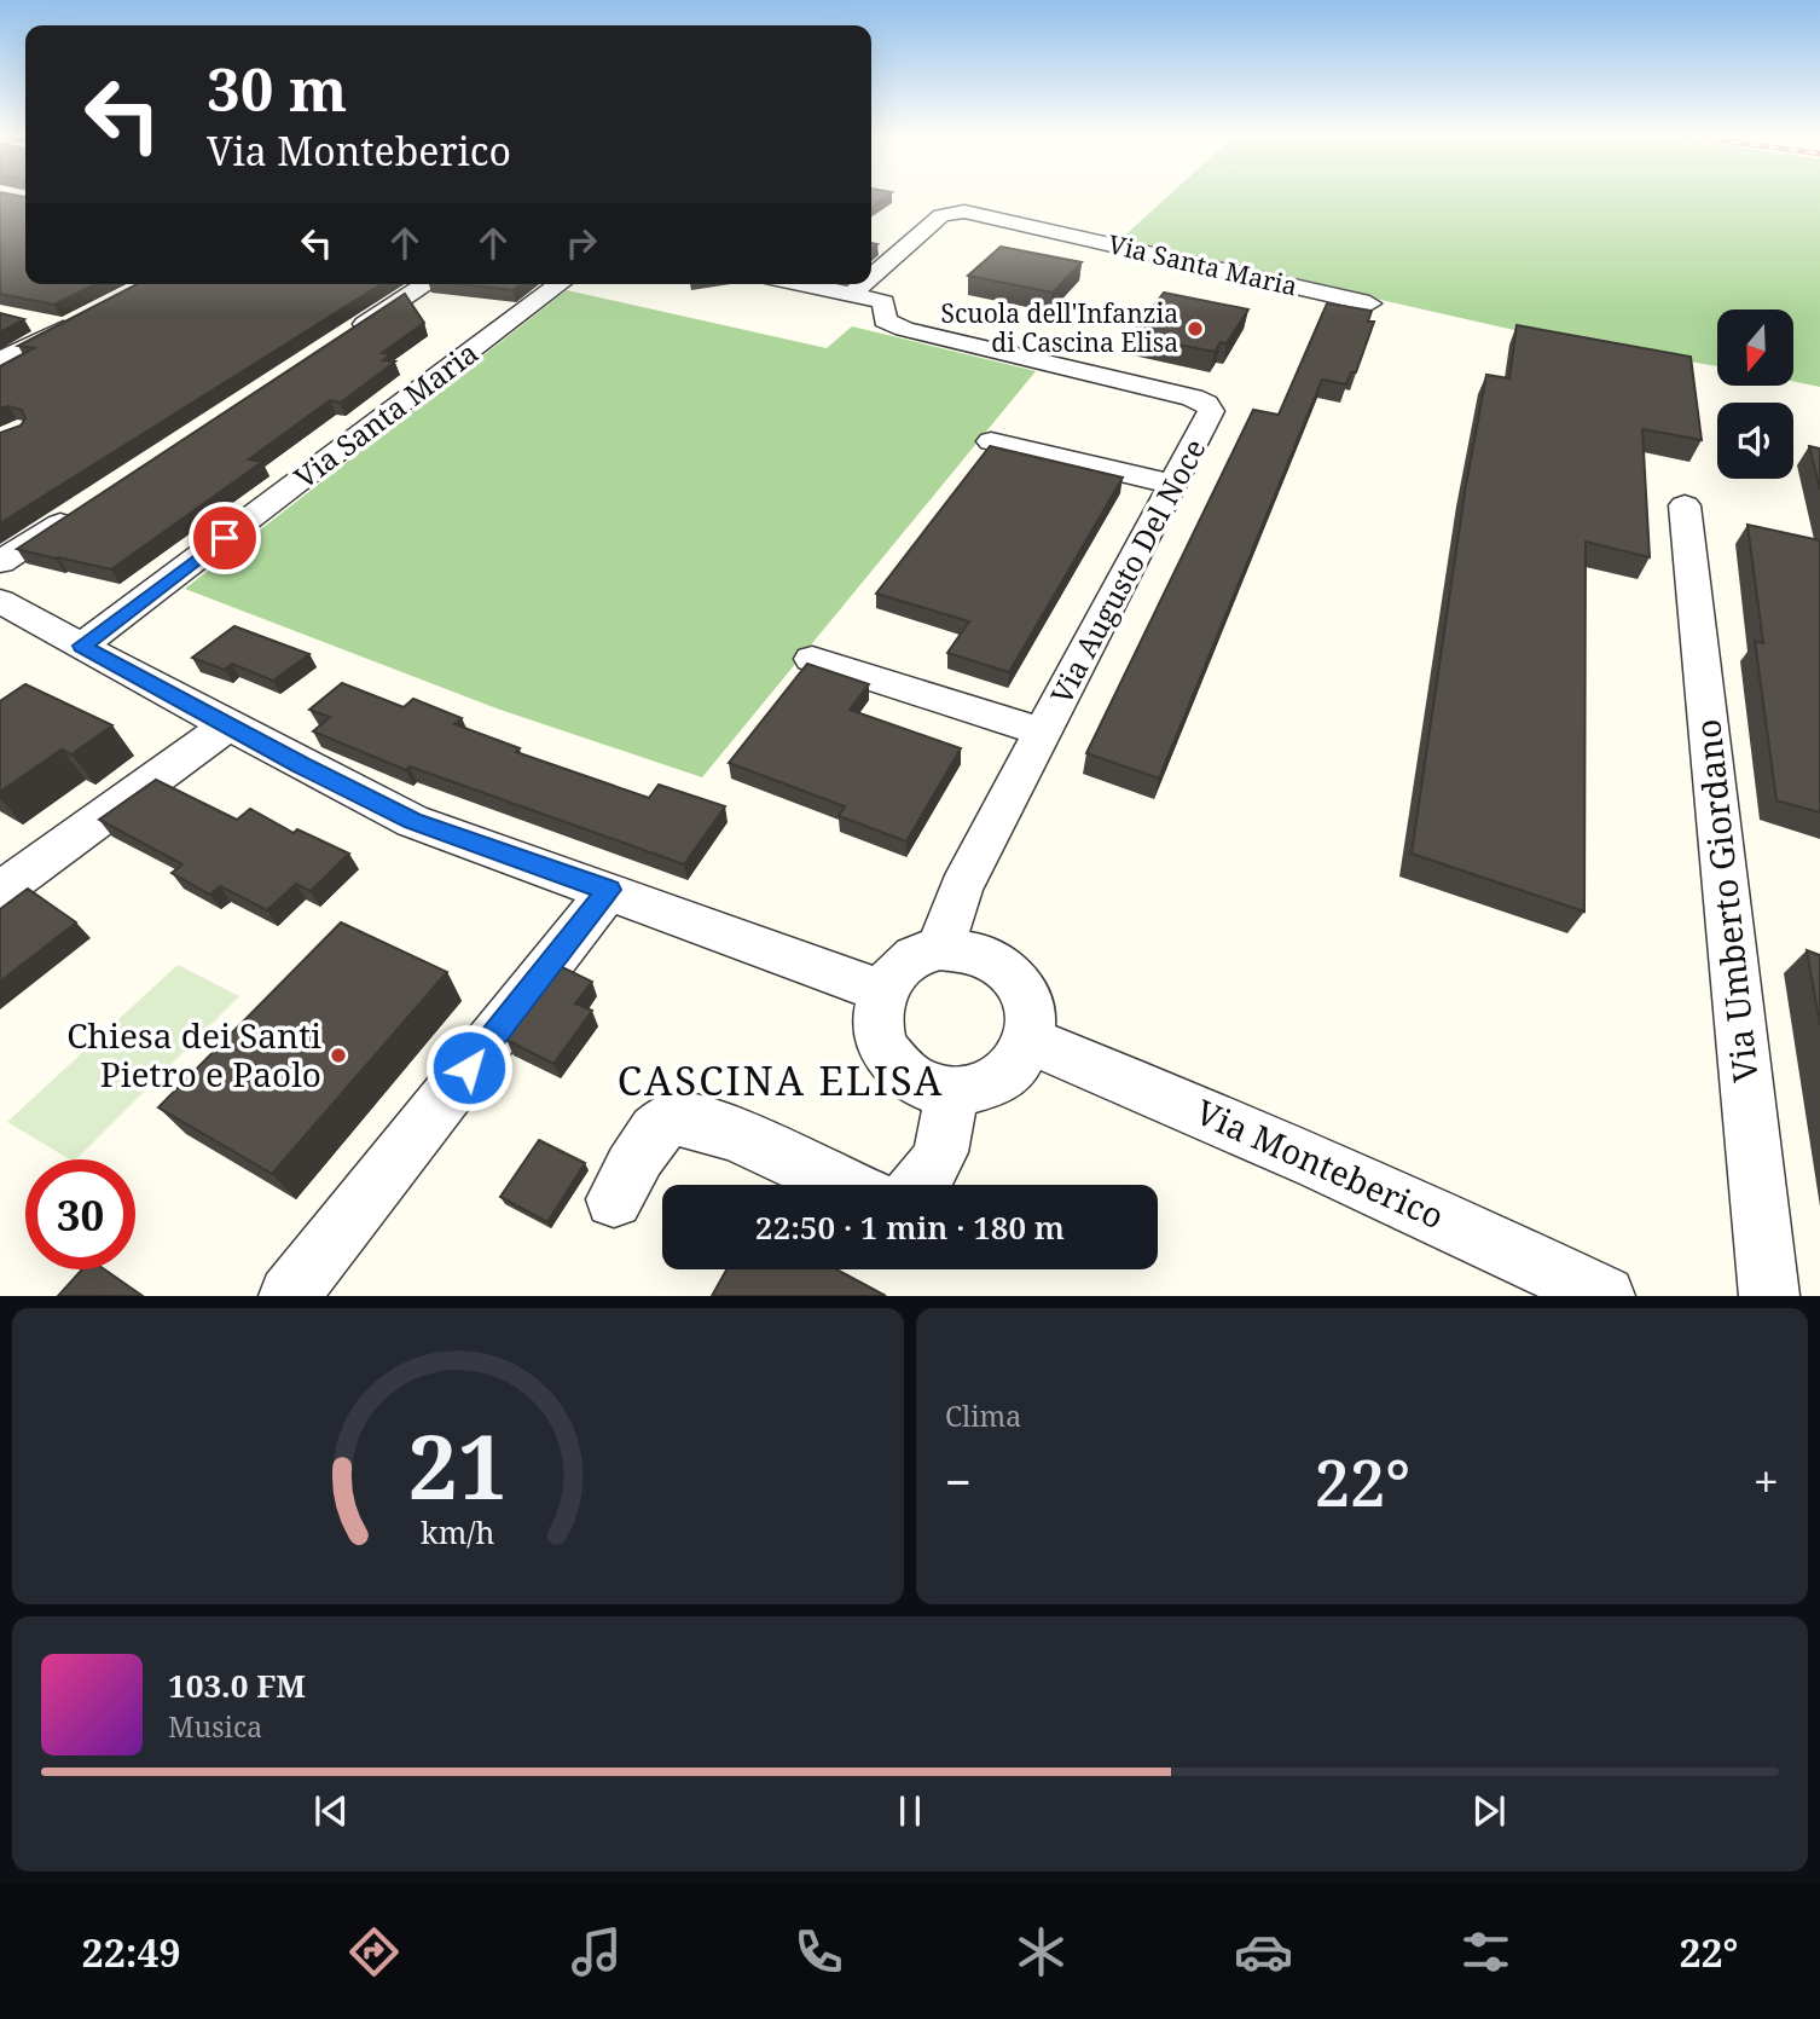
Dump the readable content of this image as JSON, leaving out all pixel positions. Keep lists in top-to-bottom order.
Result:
{
  "streets": {
    "street": [
      "Via Santa Maria",
      "Via Augusto Del Noce",
      "Via Umberto Giordano",
      "Via Monteberico"
    ]
  },
  "crossings": [
    ["Via Santa Maria", "Via Augusto Del Noce"],
    ["Via Augusto Del Noce", "Via Monteberico"]
  ],
  "districts": ["CASCINA ELISA"],
  "places": ["Scuola dell'Infanzia di Cascina Elisa", "Chiesa dei Santi Pietro e Paolo"],
  "north": "bottom",
  "page": {
    "turn": ["30 m", "Via Monteberico"],
    "limit": "30",
    "trip": "22:50 · 1 min · 180 m",
    "tile": "Clima",
    "heat": ["−", "22°", "+"],
    "song": ["103.0 FM", "Musica"],
    "tabs": ["22:49", "22°"],
    "gauge": ["21", "km/h"]
  }
}
